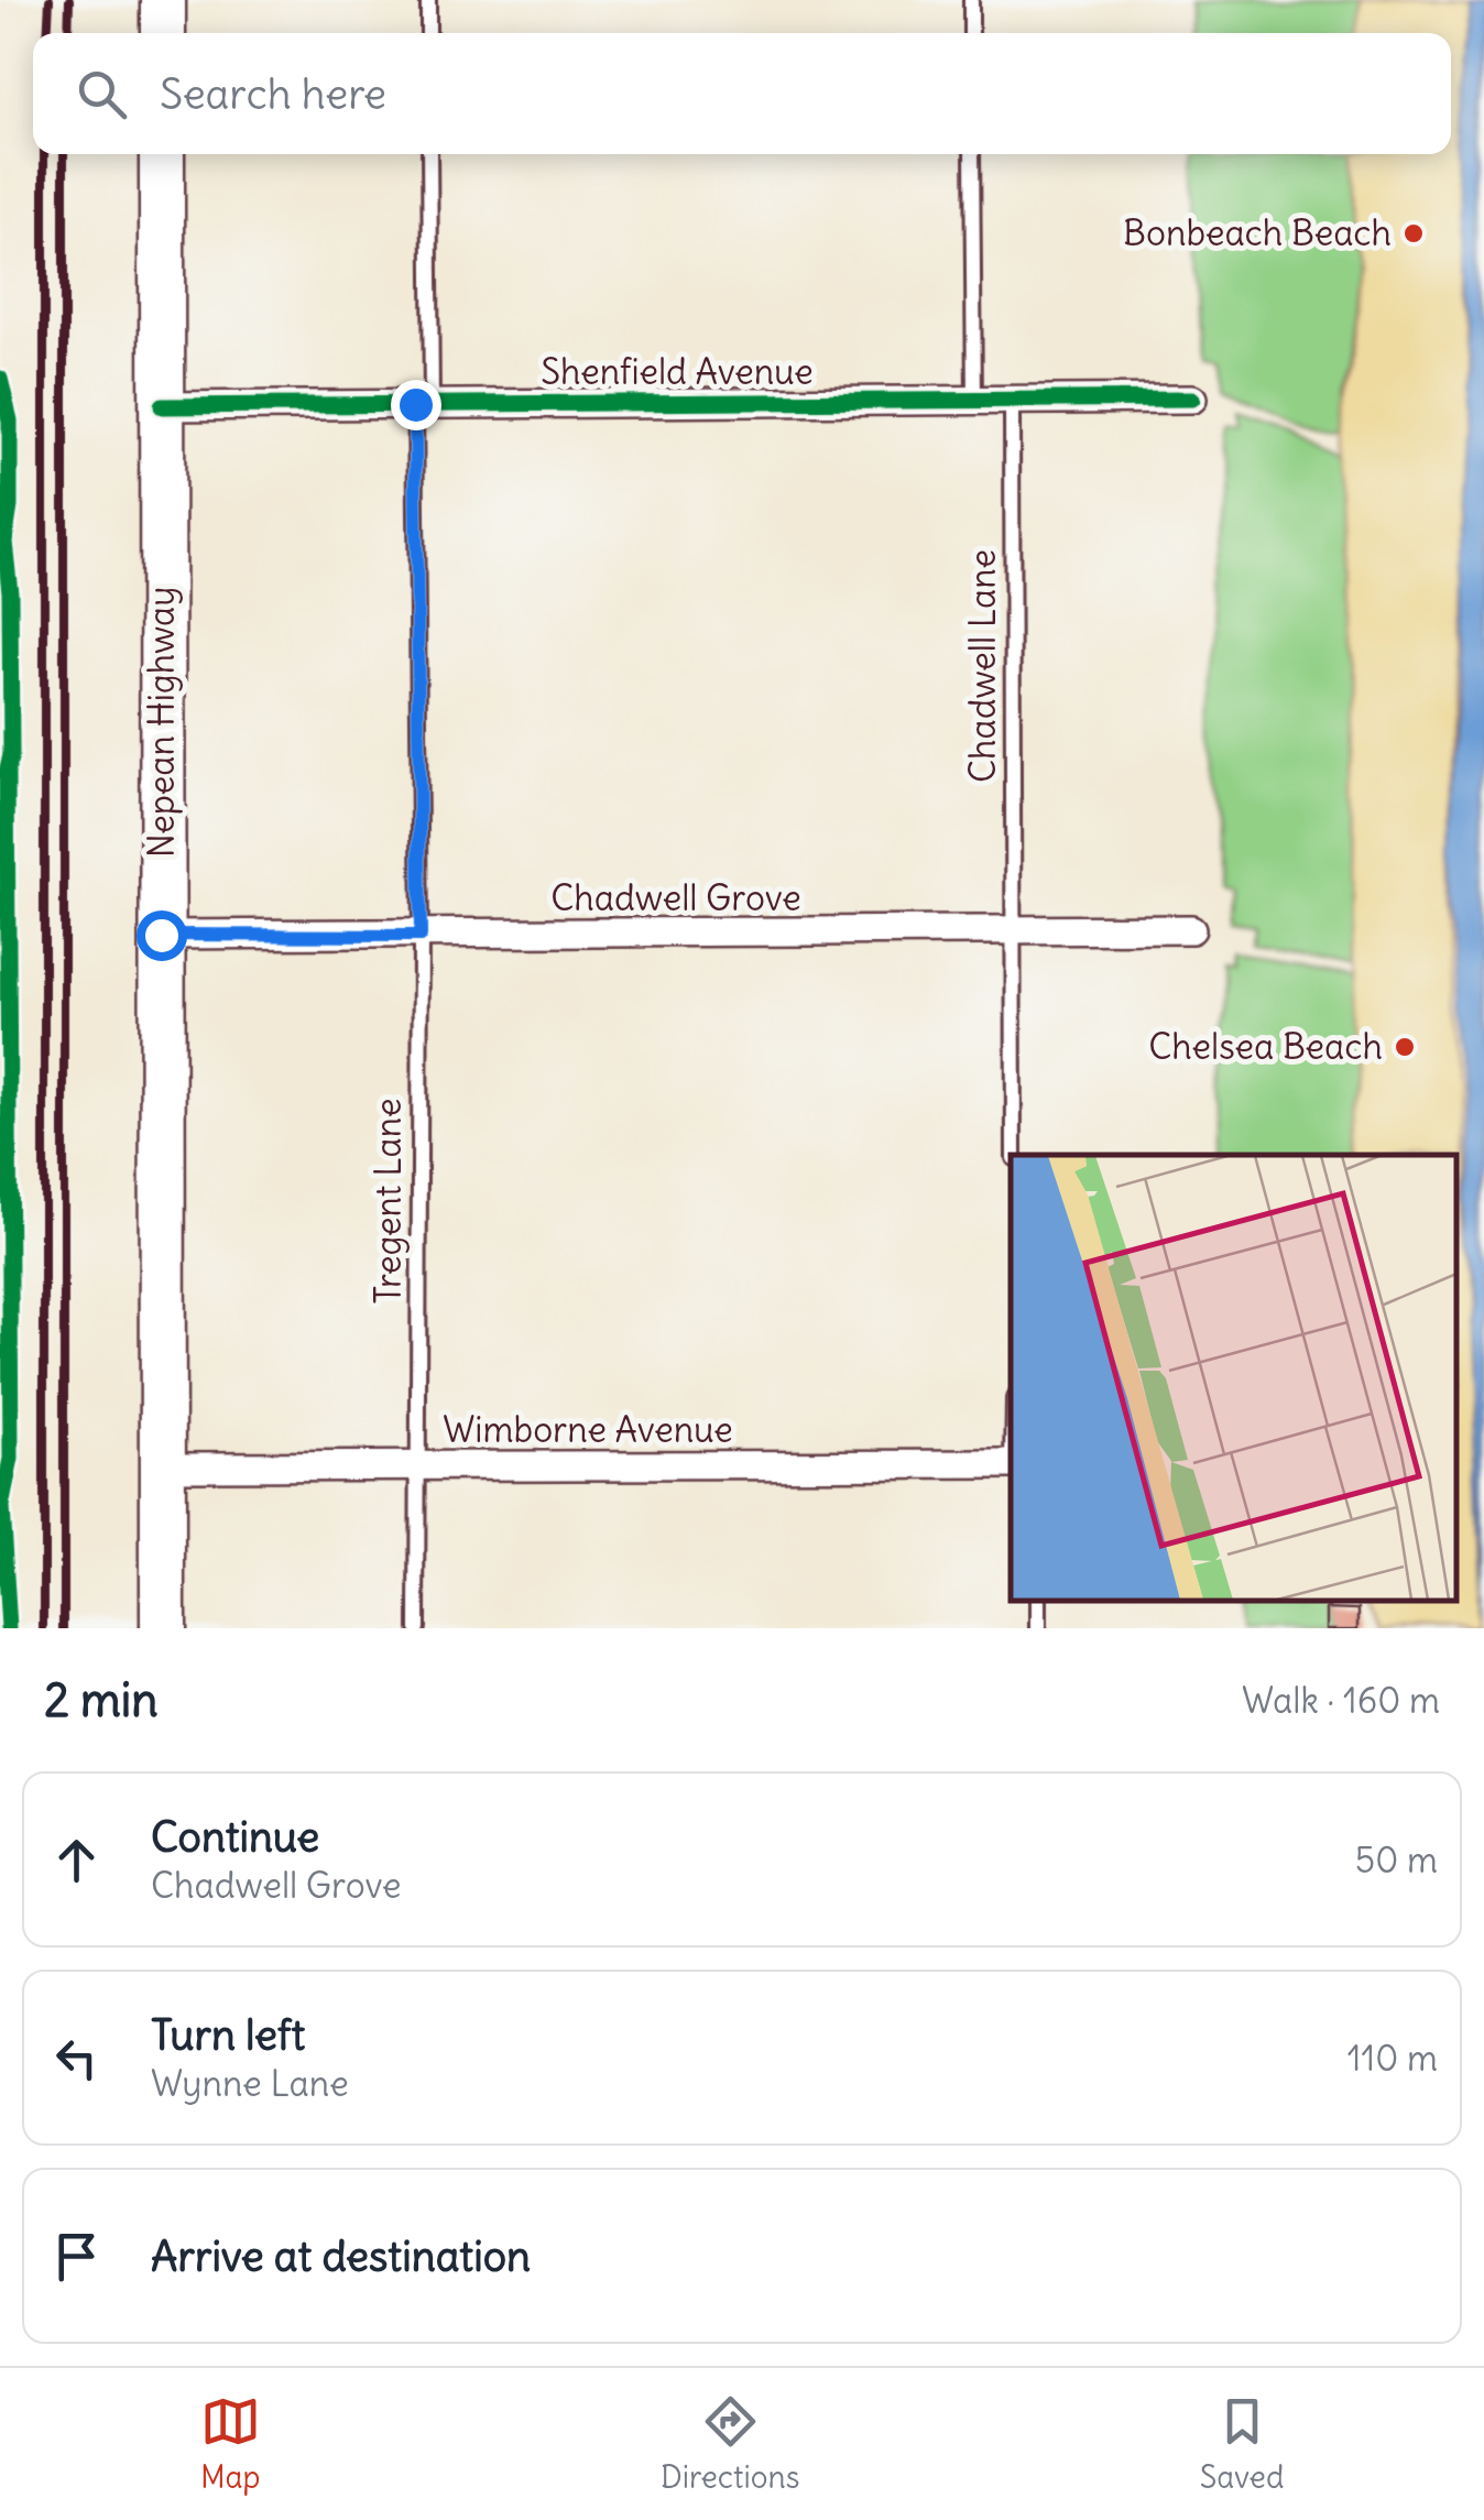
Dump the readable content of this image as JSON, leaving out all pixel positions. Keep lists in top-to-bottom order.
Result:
{
  "streets": {
    "highway": ["Nepean Highway"],
    "street": ["Shenfield Avenue", "Chadwell Grove", "Wimborne Avenue"],
    "lane": ["Chadwell Lane", "Tregent Lane"]
  },
  "crossings": [
    ["Shenfield Avenue", "Chadwell Lane"],
    ["Shenfield Avenue", "Nepean Highway"],
    ["Shenfield Avenue", "Tregent Lane"],
    ["Chadwell Lane", "Chadwell Grove"],
    ["Nepean Highway", "Chadwell Grove"],
    ["Nepean Highway", "Wimborne Avenue"],
    ["Chadwell Grove", "Tregent Lane"],
    ["Tregent Lane", "Wimborne Avenue"]
  ],
  "places": ["Bonbeach Beach", "Chelsea Beach"],
  "page": {
    "search": "Search here",
    "heading": ["2 min", "Walk · 160 m"],
    "list": [
      ["Continue", "Chadwell Grove", "50 m"],
      ["Turn left", "Wynne Lane", "110 m"],
      "Arrive at destination"
    ],
    "nav": ["Map", "Directions", "Saved"]
  }
}
